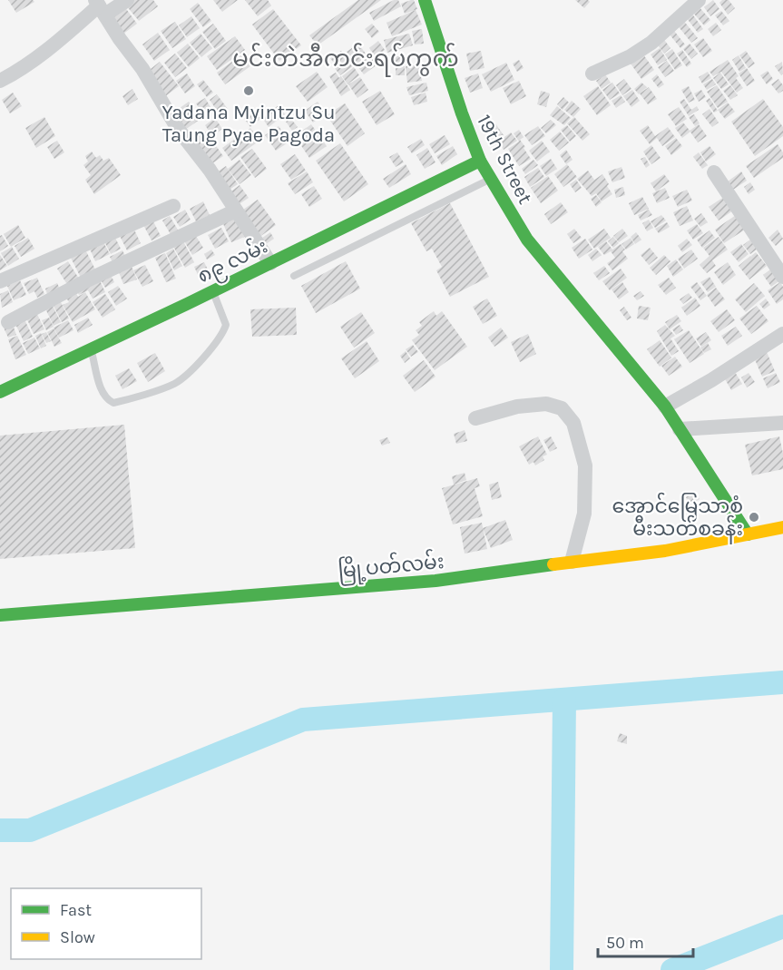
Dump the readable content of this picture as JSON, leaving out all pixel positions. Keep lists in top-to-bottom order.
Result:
{
  "streets": {
    "street": ["19th Street", "၈၉ လမ်း", "မြို့ပတ်လမ်း"]
  },
  "crossings": [
    ["19th Street", "၈၉ လမ်း"],
    ["19th Street", "မြို့ပတ်လမ်း"]
  ],
  "districts": ["မင်းတဲအီကင်းရပ်ကွက်"],
  "places": ["Yadana Myintzu Su Taung Pyae Pagoda", "အောင်မြေသာစံ မီးသတ်စခန်း"],
  "legend": ["Fast", "Slow"],
  "scale_bar": "50 m"
}
